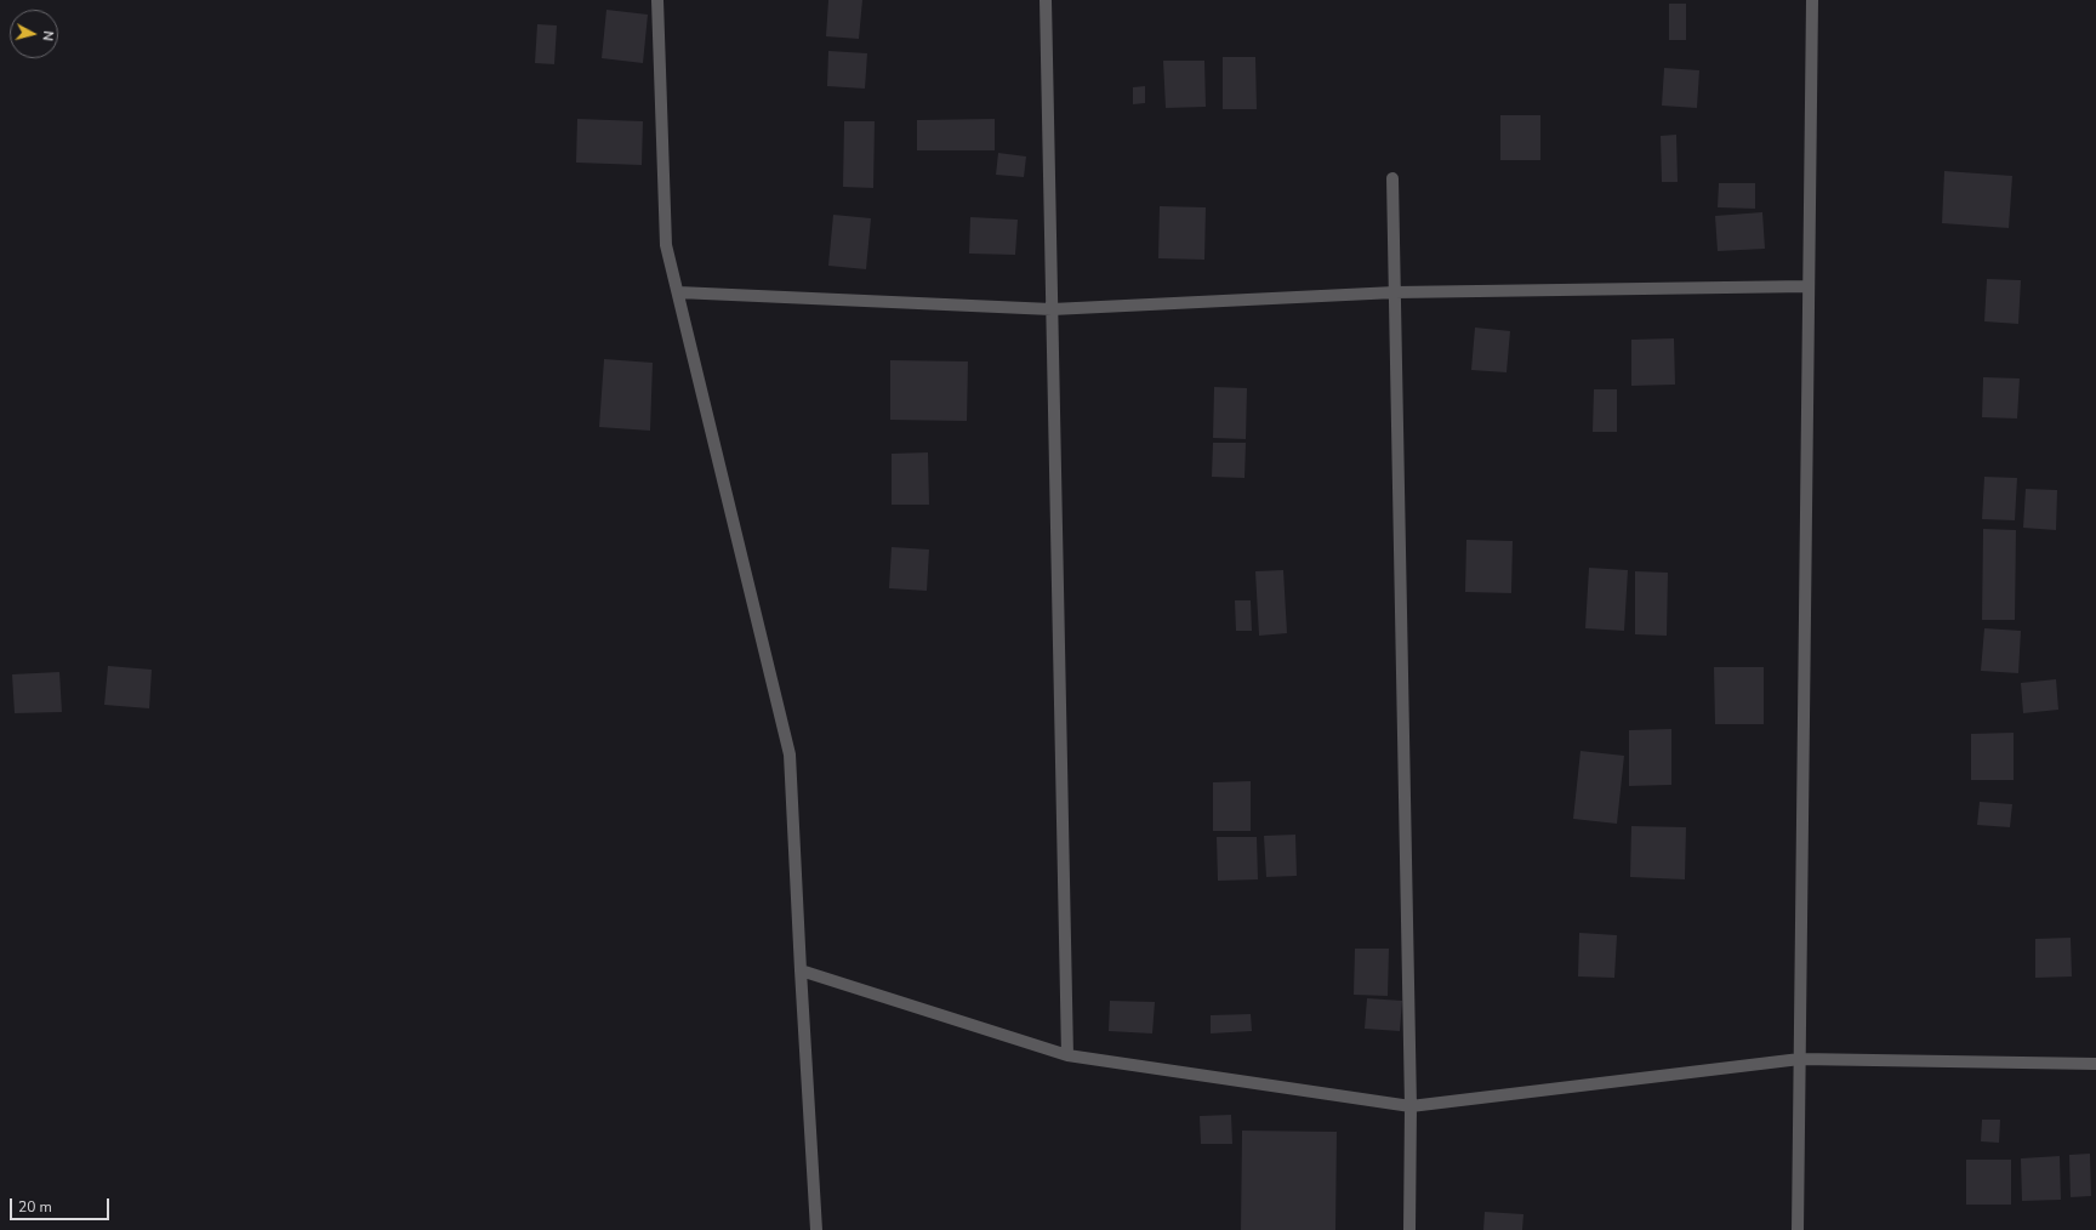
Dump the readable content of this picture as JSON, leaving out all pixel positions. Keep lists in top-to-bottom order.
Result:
{
  "scale_bar": "20 m",
  "north": "right"
}
